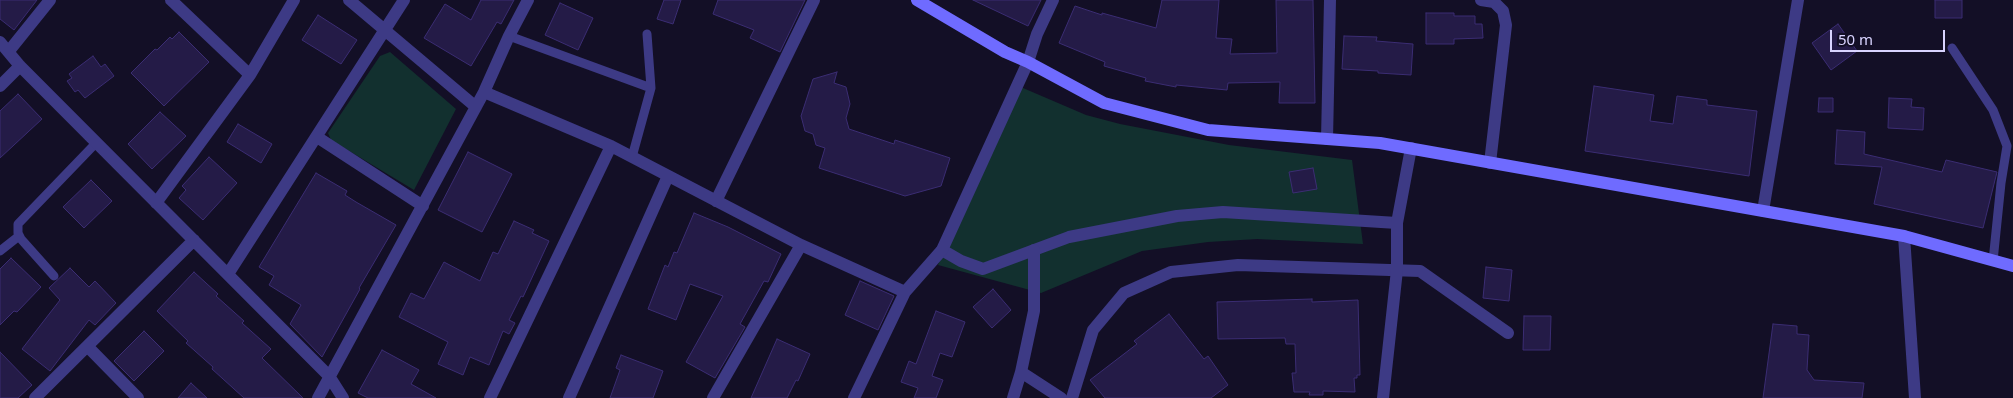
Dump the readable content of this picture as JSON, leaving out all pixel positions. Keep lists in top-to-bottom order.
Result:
{
  "scale_bar": "50 m"
}
